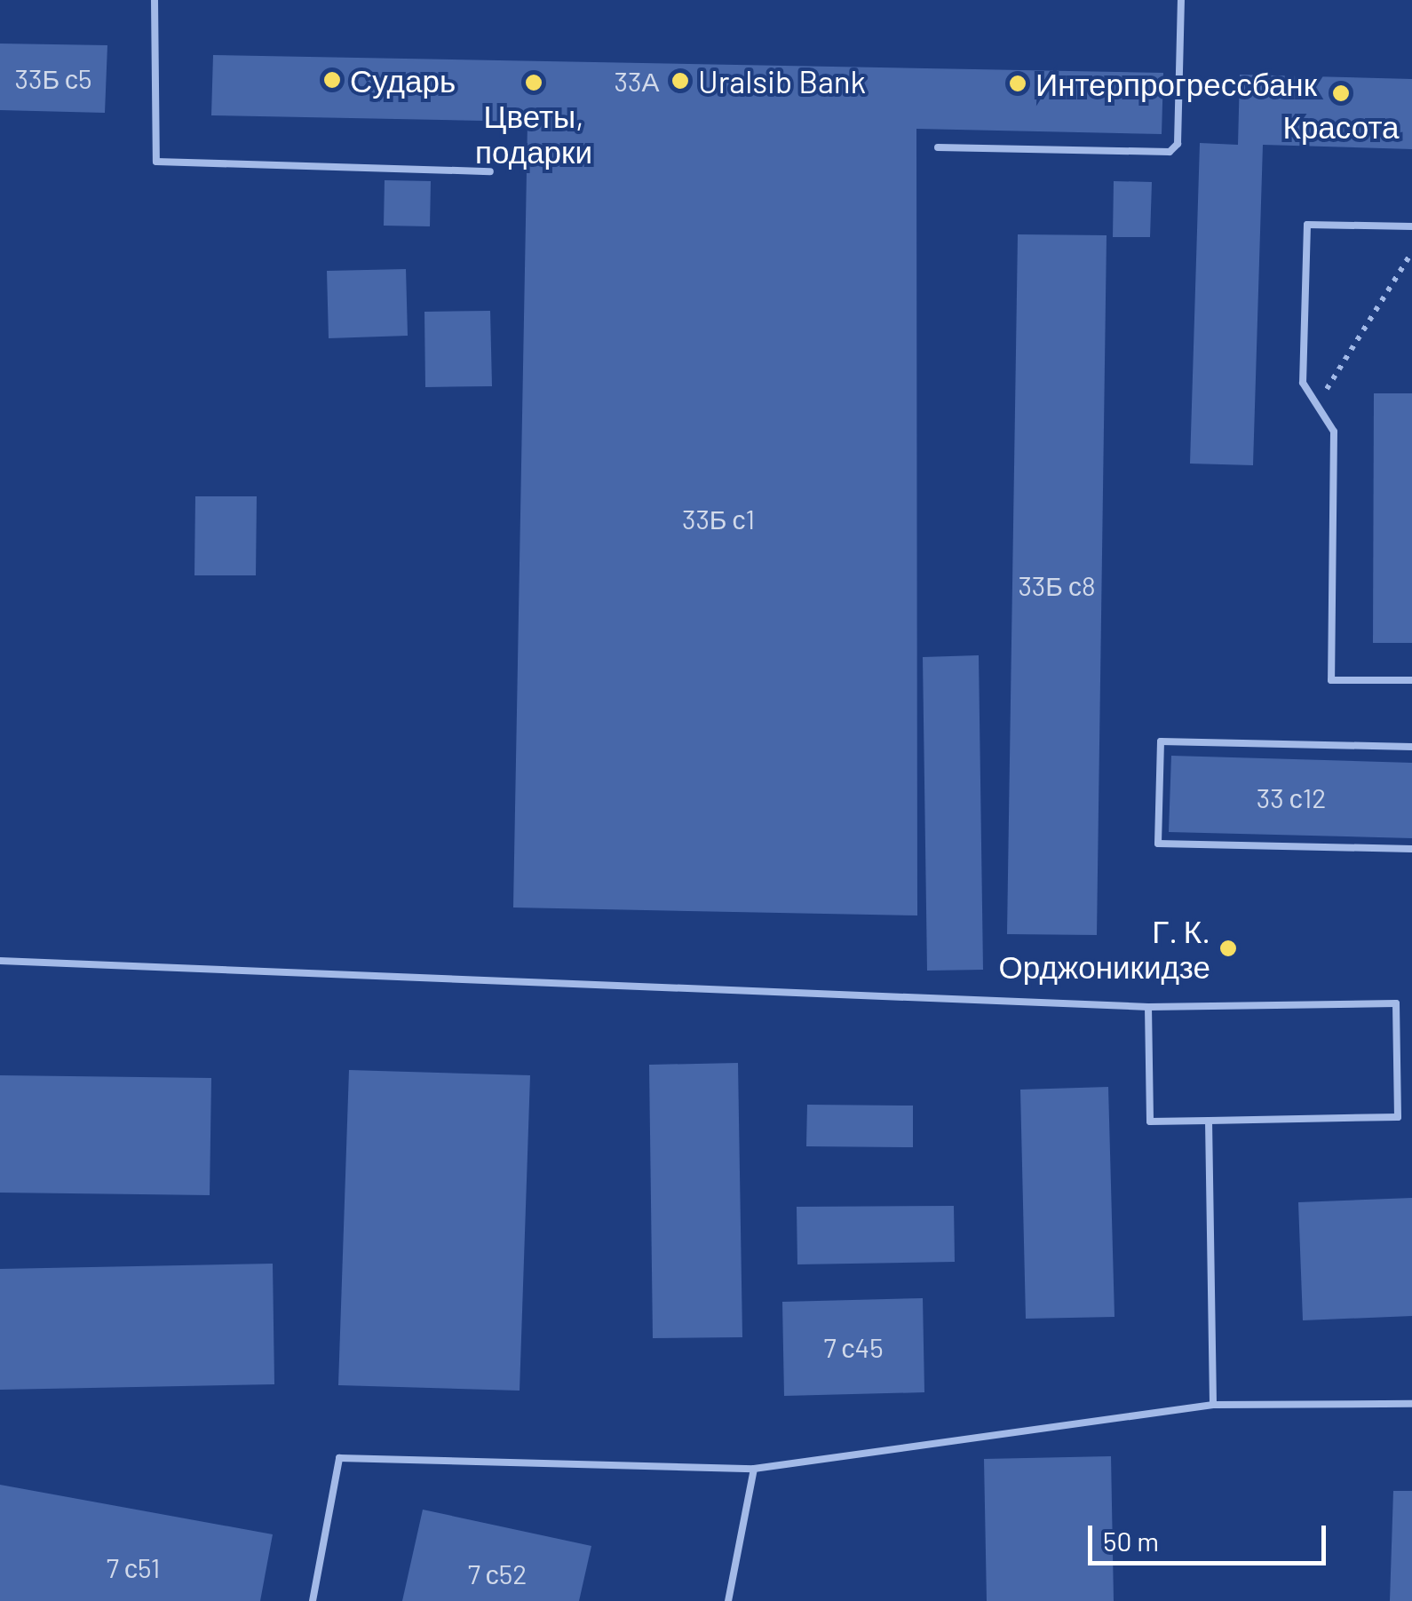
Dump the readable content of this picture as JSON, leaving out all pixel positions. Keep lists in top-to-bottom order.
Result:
{
  "places": [
    "Сударь",
    "Uralsib Bank",
    "Цветы, подарки",
    "Интерпрогрессбанк",
    "Красота",
    "Г. К. Орджоникидзе"
  ],
  "house_numbers": [
    "33Б с5",
    "33А",
    "33Б с1",
    "33Б с8",
    "33 с12",
    "7 с45",
    "7 с51",
    "7 с52"
  ],
  "scale_bar": "50 m"
}
